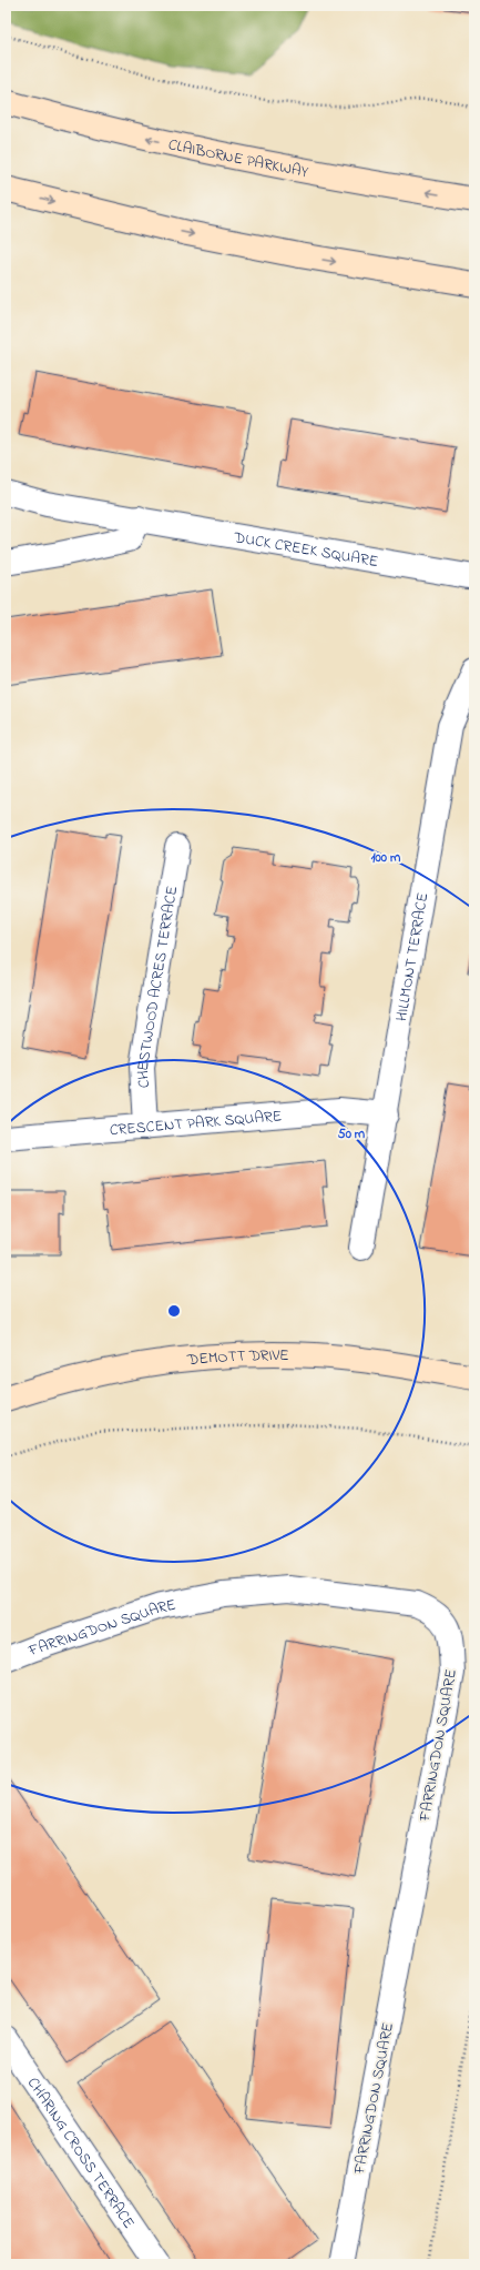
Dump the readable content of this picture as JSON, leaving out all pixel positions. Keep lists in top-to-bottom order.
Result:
{
  "streets": {
    "main road": ["CLAIBORNE PARKWAY", "DEMOTT DRIVE"],
    "street": [
      "DUCK CREEK SQUARE",
      "HILLMONT TERRACE",
      "CHESTWOOD ACRES TERRACE",
      "CRESCENT PARK SQUARE",
      "FARRINGDON SQUARE",
      "CHARING CROSS TERRACE"
    ]
  },
  "crossings": [
    ["HILLMONT TERRACE", "CRESCENT PARK SQUARE"],
    ["CHESTWOOD ACRES TERRACE", "CRESCENT PARK SQUARE"]
  ],
  "rings": ["100 m", "50 m"]
}
